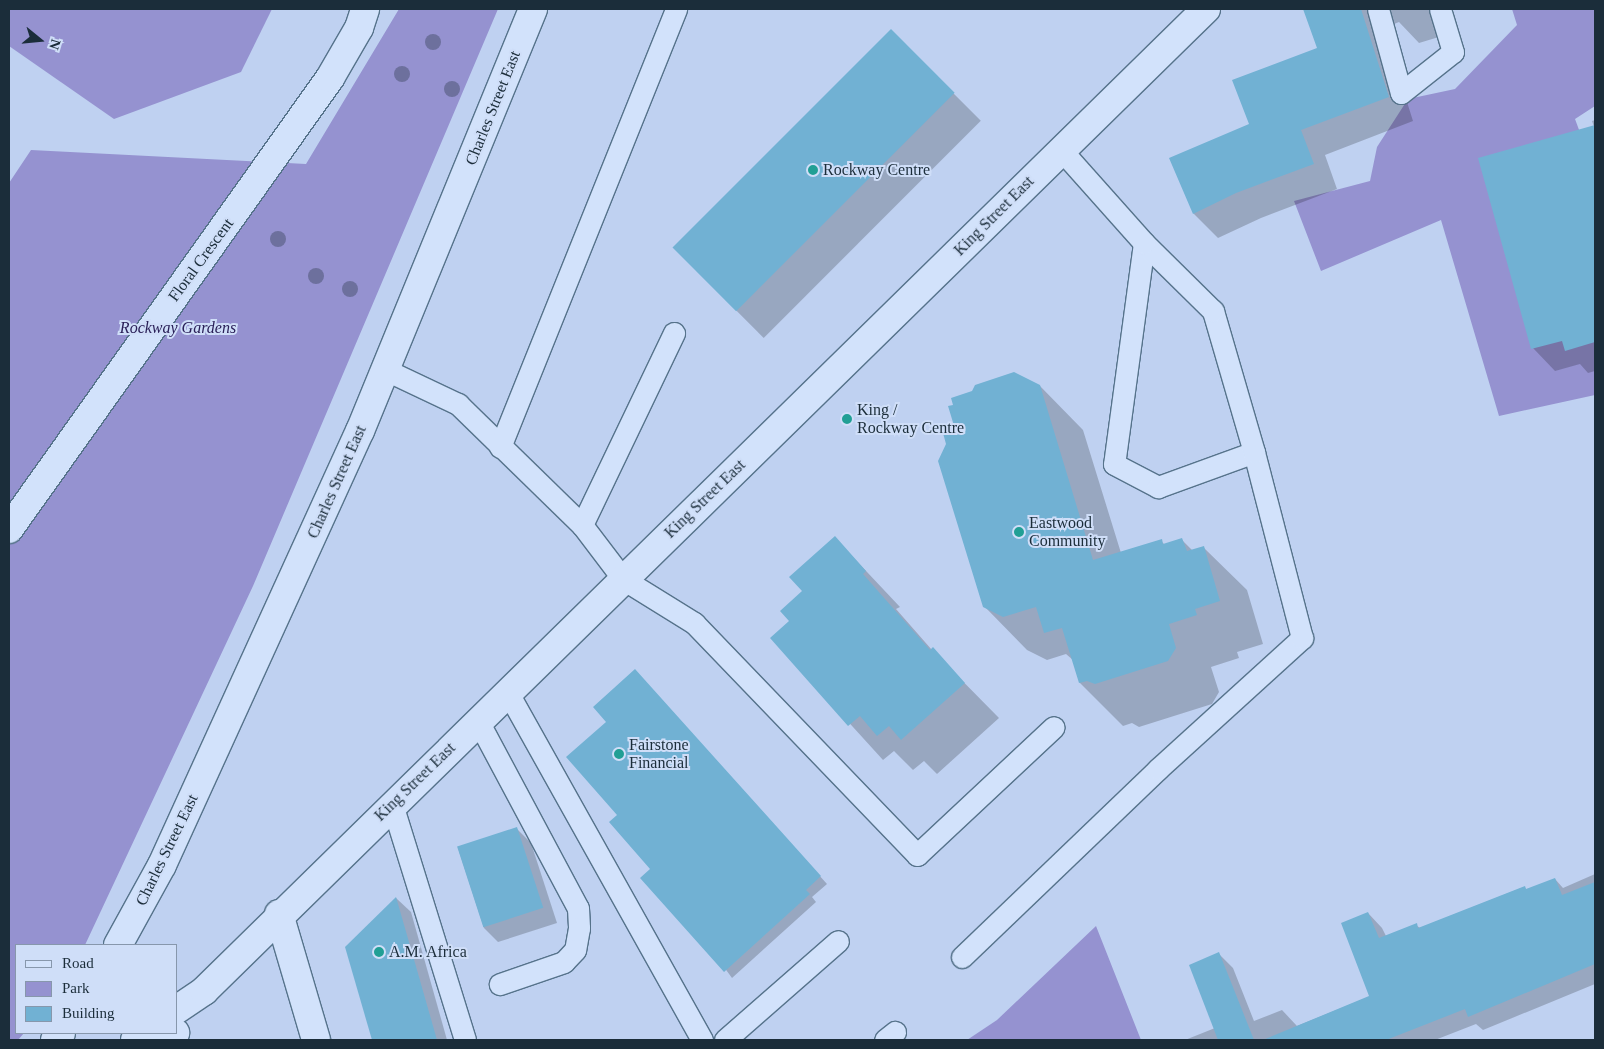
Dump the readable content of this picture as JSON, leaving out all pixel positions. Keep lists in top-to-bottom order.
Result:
{
  "streets": {
    "main road": ["Charles Street East", "King Street East", "Floral Crescent"]
  },
  "parks": ["Rockway Gardens"],
  "places": [
    "Rockway Centre",
    "King / Rockway Centre",
    "Eastwood Community",
    "Fairstone Financial",
    "A.M. Africa"
  ],
  "legend": ["Road", "Park", "Building"],
  "north": "right"
}
